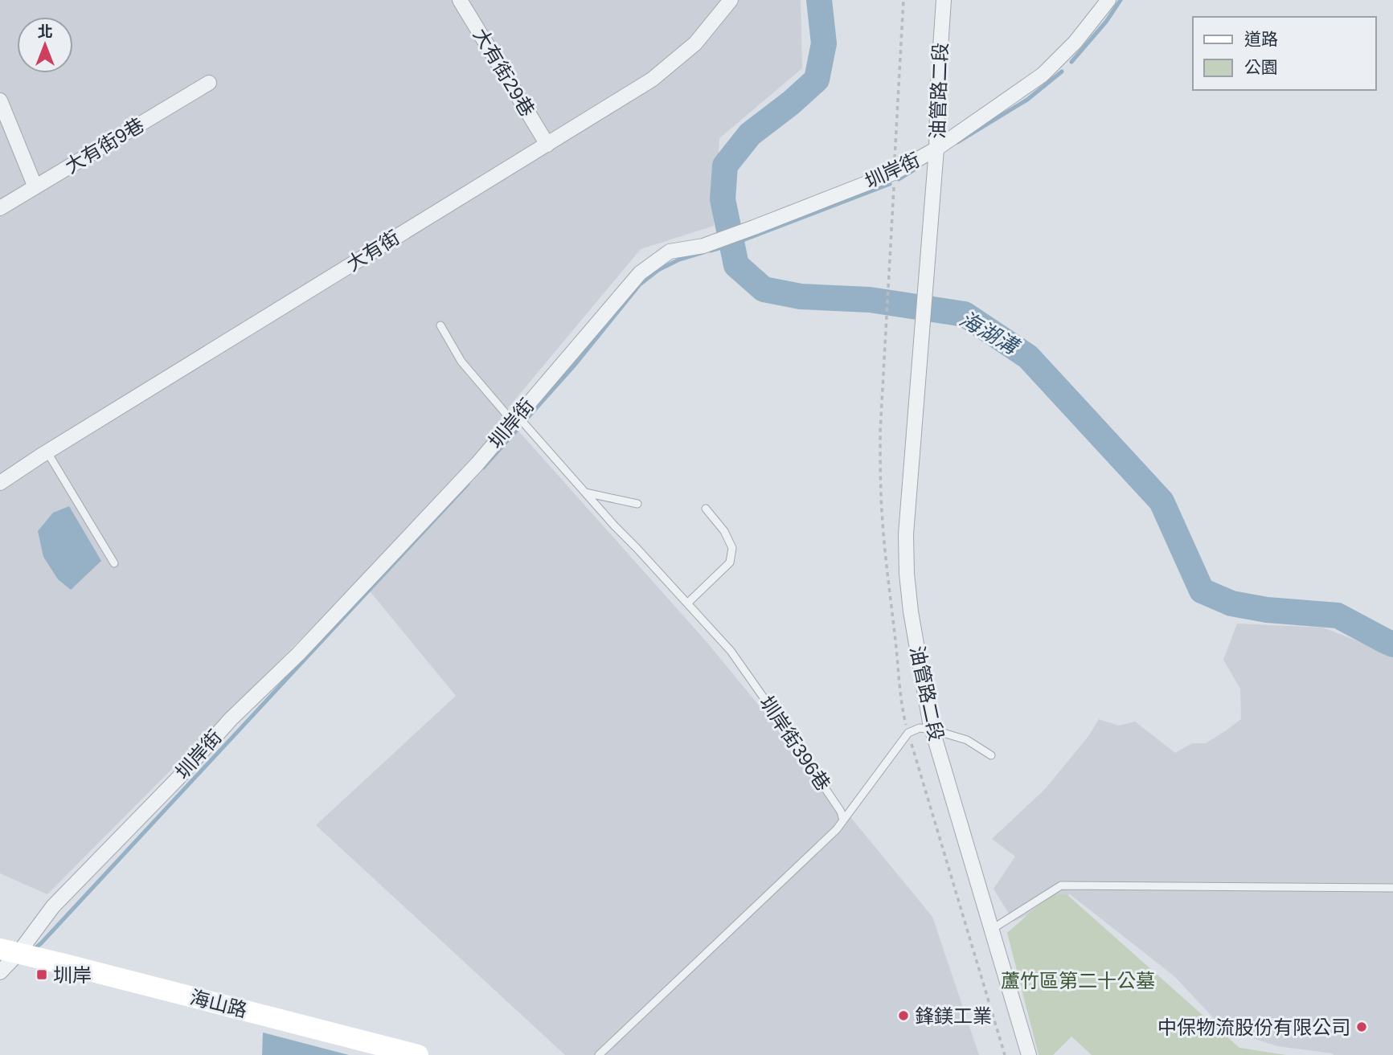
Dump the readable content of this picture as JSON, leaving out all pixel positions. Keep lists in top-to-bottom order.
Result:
{
  "streets": {
    "main road": ["海山路"],
    "street": [
      "大有街29巷",
      "油管路二段",
      "大有街9巷",
      "圳岸街",
      "大有街"
    ],
    "lane": ["圳岸街396巷"]
  },
  "crossings": [
    ["大有街29巷", "大有街"],
    ["油管路二段", "圳岸街"],
    ["圳岸街", "圳岸街396巷"],
    ["圳岸街", "海山路"]
  ],
  "water": ["海湖溝"],
  "parks": ["蘆竹區第二十公墓"],
  "places": {
    "transit": ["圳岸"],
    "other": ["鋒鎂工業", "中保物流股份有限公司"]
  },
  "legend": ["道路", "公園"],
  "north": "top"
}
